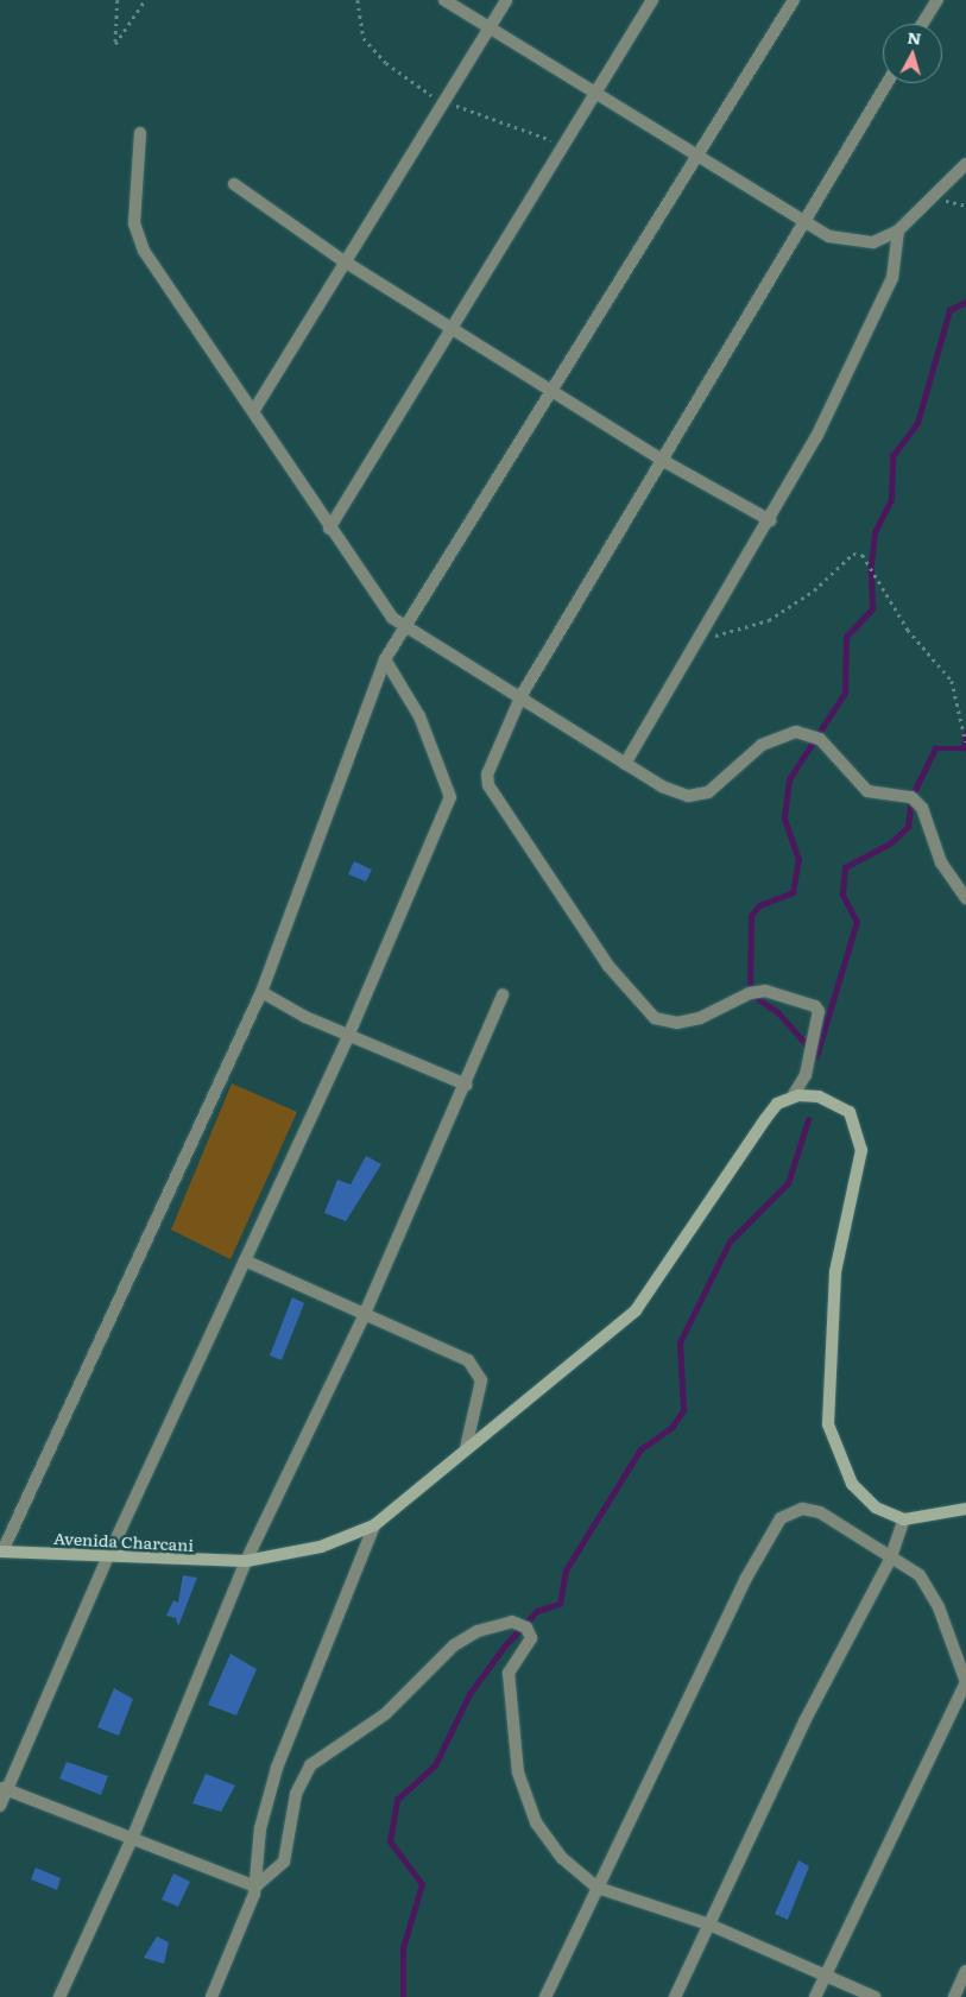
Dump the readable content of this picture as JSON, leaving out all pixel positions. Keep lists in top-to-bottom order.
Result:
{
  "streets": {
    "main road": ["Avenida Charcani"]
  },
  "north": "top"
}
